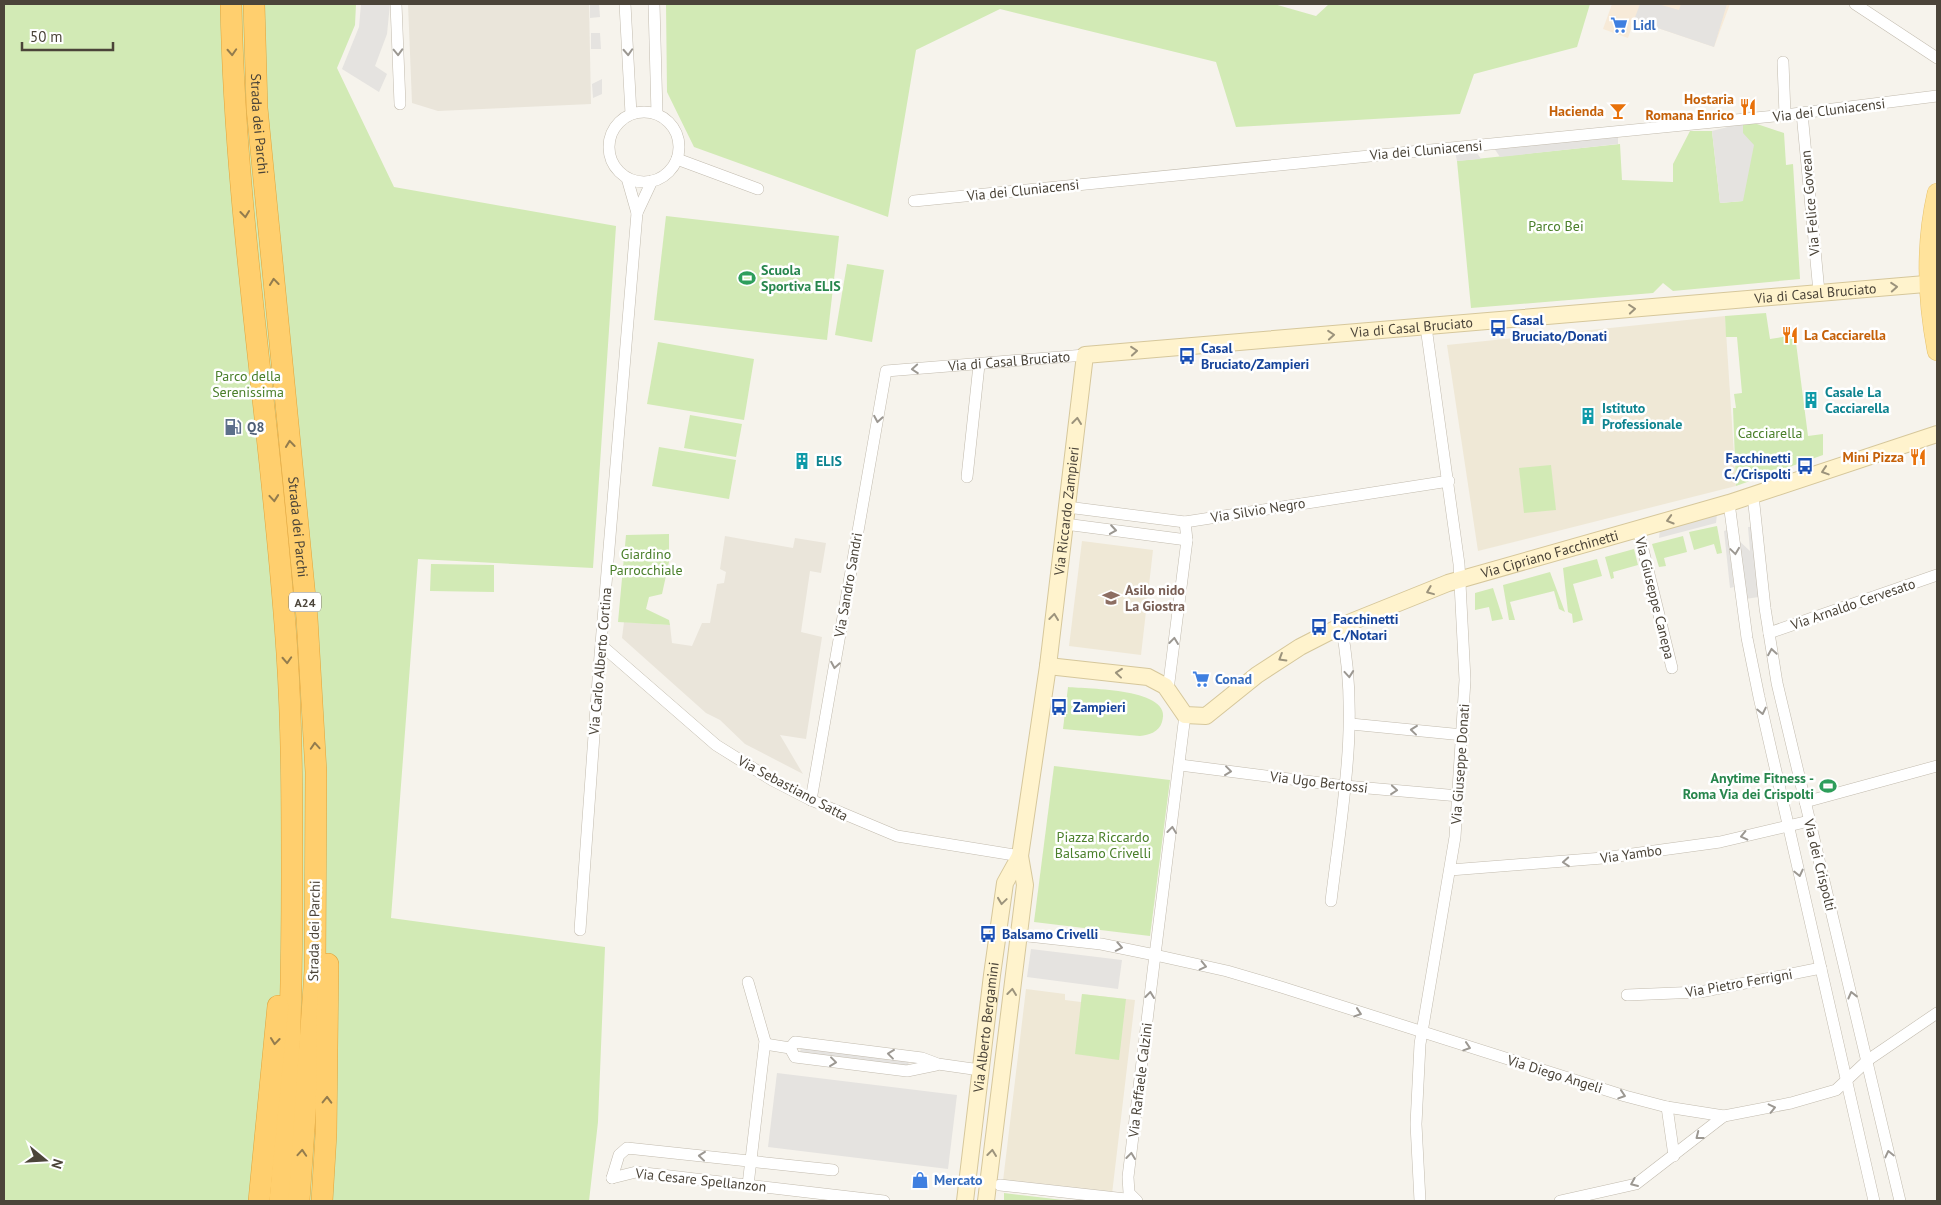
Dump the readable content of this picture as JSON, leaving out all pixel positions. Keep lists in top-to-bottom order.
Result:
{
  "streets": {
    "highway": ["Strada dei Parchi", "A24"],
    "street": [
      "Via dei Cluniacensi",
      "Via Felice Govean",
      "Via di Casal Bruciato",
      "Via Riccardo Zampieri",
      "Via Silvio Negro",
      "Via Cipriano Facchinetti",
      "Via Sandro Sandri",
      "Via Giuseppe Canepa",
      "Via Arnaldo Cervesato",
      "Via Carlo Alberto Cortina",
      "Via Giuseppe Donati",
      "Via Ugo Bertossi",
      "Via Sebastiano Satta",
      "Via Yambo",
      "Via dei Crispolti",
      "Via Pietro Ferrigni",
      "Via Alberto Bergamini",
      "Via Diego Angeli",
      "Via Raffaele Calzini",
      "Via Cesare Spellanzon"
    ]
  },
  "crossings": [
    ["Via dei Cluniacensi", "Via Felice Govean"],
    ["Via Felice Govean", "Via di Casal Bruciato"],
    ["Via di Casal Bruciato", "Via Riccardo Zampieri"],
    ["Via di Casal Bruciato", "Via Sandro Sandri"],
    ["Via di Casal Bruciato", "Via Giuseppe Donati"],
    ["Via Riccardo Zampieri", "Via Silvio Negro"],
    ["Via Silvio Negro", "Via Giuseppe Donati"],
    ["Via Cipriano Facchinetti", "Via Giuseppe Canepa"],
    ["Via Cipriano Facchinetti", "Via Giuseppe Donati"],
    ["Via Cipriano Facchinetti", "Via dei Crispolti"],
    ["Via Sandro Sandri", "Via Sebastiano Satta"],
    ["Via Arnaldo Cervesato", "Via dei Crispolti"],
    ["Via Carlo Alberto Cortina", "Via Sebastiano Satta"],
    ["Via Giuseppe Donati", "Via Ugo Bertossi"],
    ["Via Giuseppe Donati", "Via Yambo"],
    ["Via Giuseppe Donati", "Via Diego Angeli"],
    ["Via Sebastiano Satta", "Via Alberto Bergamini"],
    ["Via Yambo", "Via dei Crispolti"],
    ["Via dei Crispolti", "Via Pietro Ferrigni"],
    ["Via dei Crispolti", "Via Diego Angeli"],
    ["Via Diego Angeli", "Via Raffaele Calzini"]
  ],
  "one_way": [
    "Via di Casal Bruciato",
    "Via Cipriano Facchinetti",
    "Via Sandro Sandri",
    "Via Yambo",
    "Via Diego Angeli",
    "Via Raffaele Calzini"
  ],
  "parks": [
    "Parco Bei",
    "Parco della Serenissima",
    "Cacciarella",
    "Giardino Parrocchiale",
    "Piazza Riccardo Balsamo Crivelli"
  ],
  "places": {
    "supermarket": ["Lidl", "Conad"],
    "restaurant": ["Hostaria Romana Enrico", "La Cacciarella", "Mini Pizza"],
    "bar": ["Hacienda"],
    "sports": ["Scuola Sportiva ELIS", "Anytime Fitness - Roma Via dei Crispolti"],
    "bus stop": [
      "Casal Bruciato/Donati",
      "Casal Bruciato/Zampieri",
      "Facchinetti C./Crispolti",
      "Facchinetti C./Notari",
      "Zampieri",
      "Balsamo Crivelli"
    ],
    "building": ["Casale La Cacciarella", "Istituto Professionale", "ELIS"],
    "fuel station": ["Q8"],
    "school or university": ["Asilo nido La Giostra"],
    "shop": ["Mercato"]
  },
  "scale_bar": "50 m",
  "north": "right"
}
